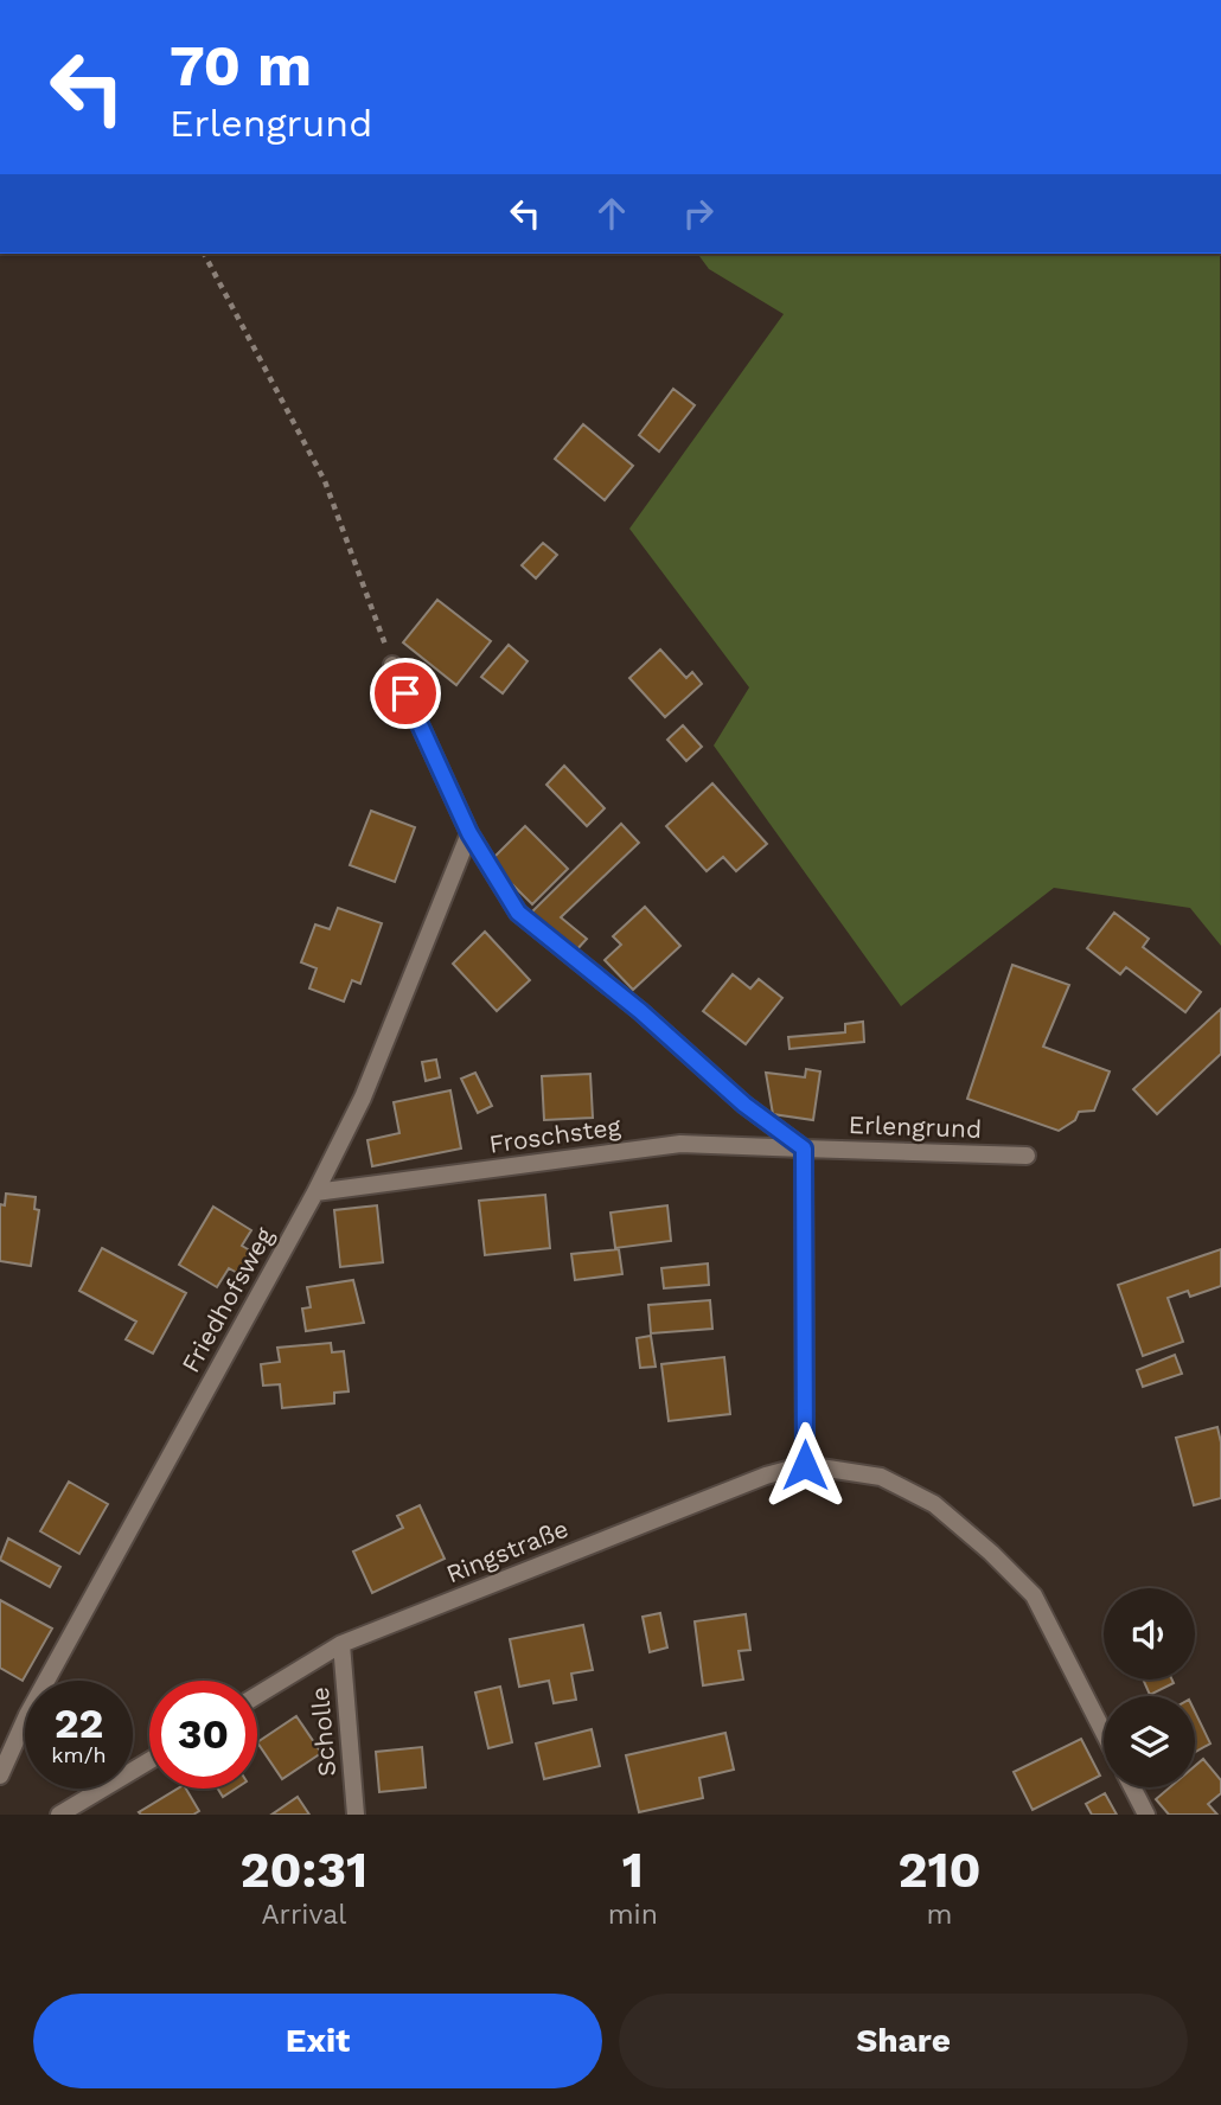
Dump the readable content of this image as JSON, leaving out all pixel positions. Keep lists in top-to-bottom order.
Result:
{
  "streets": {
    "street": [
      "Erlengrund",
      "Froschsteg",
      "Friedhofsweg",
      "Ringstraße",
      "Scholle"
    ]
  },
  "crossings": [
    ["Erlengrund", "Froschsteg"],
    ["Froschsteg", "Friedhofsweg"],
    ["Ringstraße", "Scholle"]
  ],
  "page": {
    "turn": ["70 m", "Erlengrund"],
    "speed": "22 km/h",
    "limit": "30",
    "eta": [
      "20:31",
      "Arrival",
      "1",
      "min",
      "210",
      "m"
    ],
    "buttons": ["Exit", "Share"]
  }
}
